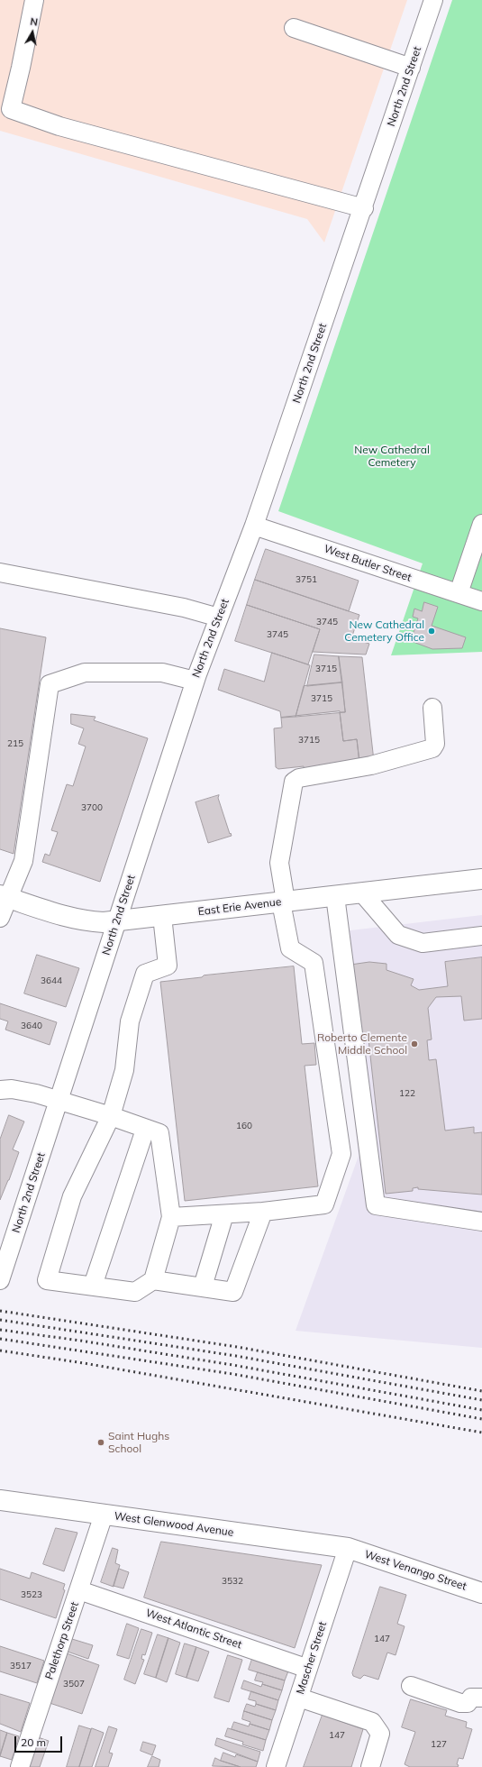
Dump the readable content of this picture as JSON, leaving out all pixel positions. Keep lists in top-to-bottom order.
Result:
{
  "streets": {
    "main road": ["East Erie Avenue", "West Glenwood Avenue", "West Venango Street"],
    "street": [
      "North 2nd Street",
      "West Butler Street",
      "West Atlantic Street",
      "Palethorp Street",
      "Mascher Street"
    ]
  },
  "crossings": [
    ["North 2nd Street", "West Butler Street"],
    ["North 2nd Street", "East Erie Avenue"],
    ["West Glenwood Avenue", "West Venango Street"],
    ["West Glenwood Avenue", "Palethorp Street"],
    ["West Glenwood Avenue", "Mascher Street"],
    ["West Venango Street", "Mascher Street"],
    ["West Atlantic Street", "Palethorp Street"],
    ["West Atlantic Street", "Mascher Street"]
  ],
  "parks": ["New Cathedral Cemetery"],
  "places": ["New Cathedral Cemetery Office", "Roberto Clemente Middle School", "Saint Hughs School"],
  "house_numbers": [
    "3751",
    "3745",
    "3745",
    "3715",
    "3715",
    "3715",
    "215",
    "3700",
    "3644",
    "3640",
    "122",
    "160",
    "3532",
    "3523",
    "147",
    "3517",
    "3507",
    "147",
    "127"
  ],
  "scale_bar": "20 m",
  "north": "top"
}
